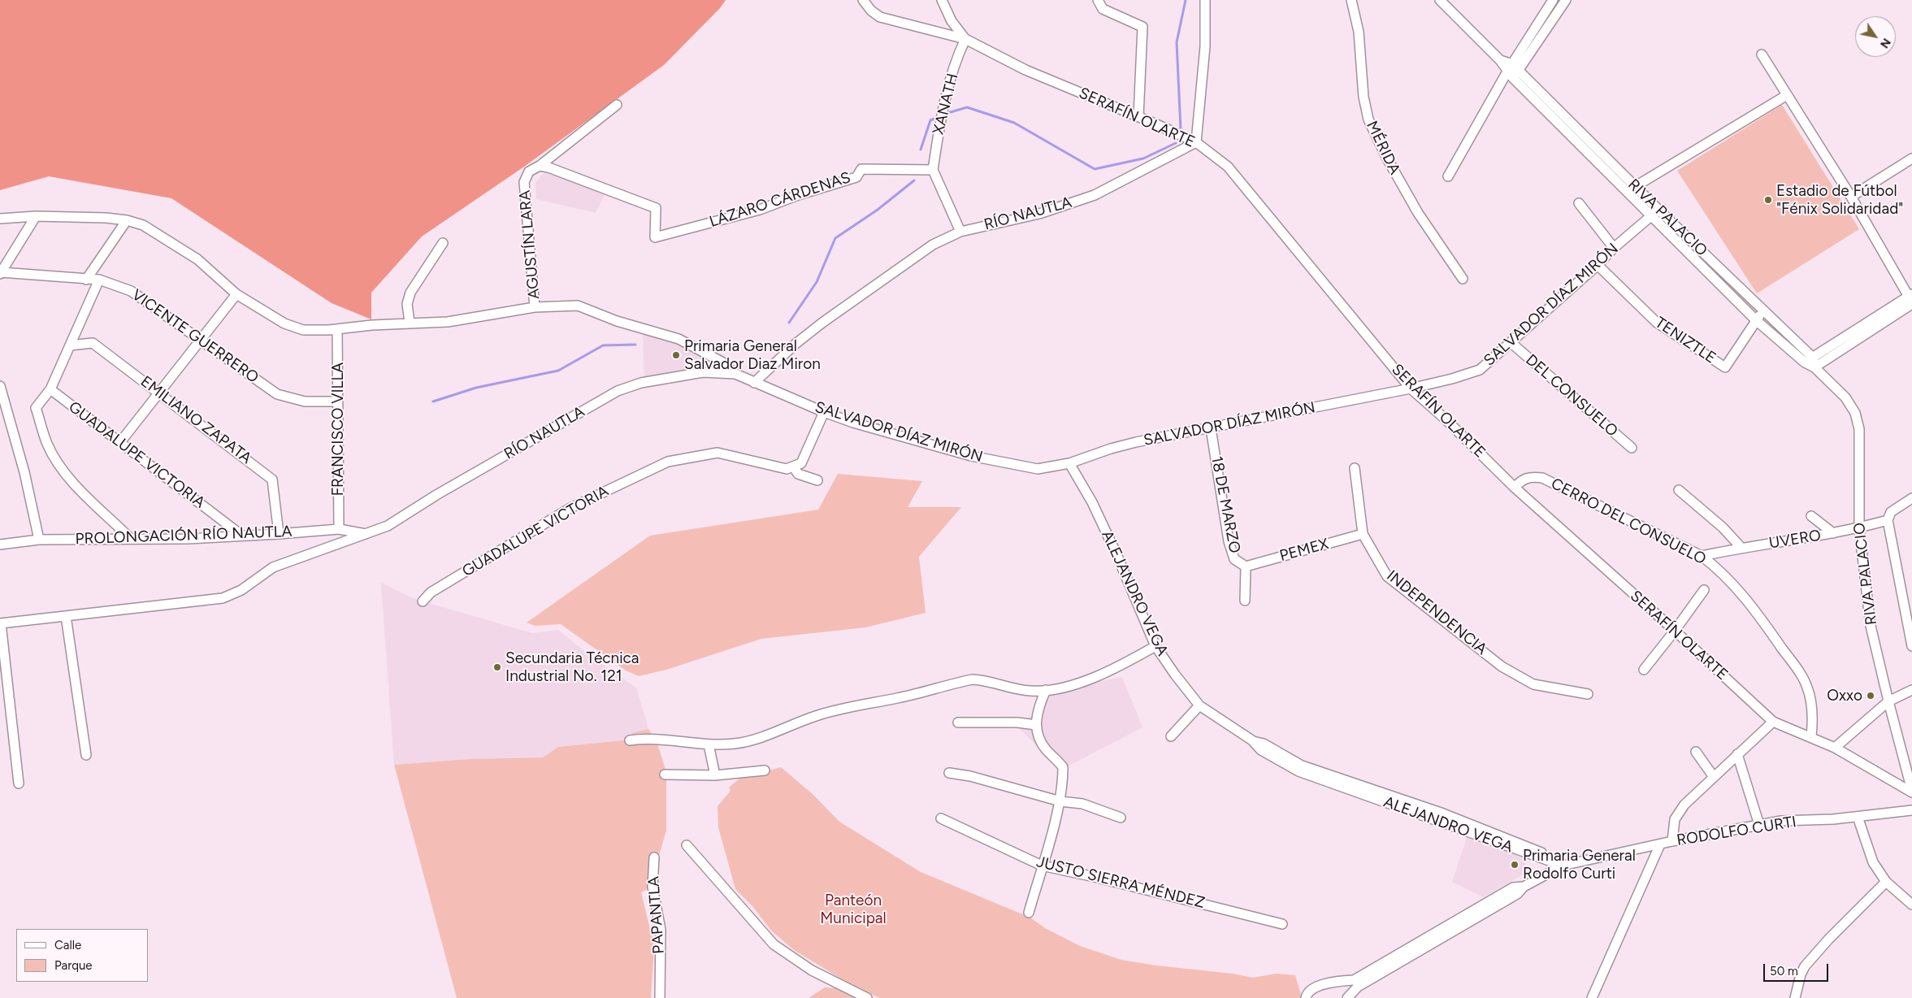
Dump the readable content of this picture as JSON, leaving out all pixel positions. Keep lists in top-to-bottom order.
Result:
{
  "streets": {
    "street": [
      "XANATH",
      "SERAFÍN OLARTE",
      "MÉRIDA",
      "LÁZARO CÁRDENAS",
      "RÍO NAUTLA",
      "RIVA PALACIO",
      "AGUSTÍN LARA",
      "SALVADOR DÍAZ MIRÓN",
      "VICENTE GUERRERO",
      "TENIZTLE",
      "DEL CONSUELO",
      "EMILIANO ZAPATA",
      "FRANCISCO VILLA",
      "GUADALUPE VICTORIA",
      "18 DE MARZO",
      "CERRO DEL CONSUELO",
      "PROLONGACIÓN RÍO NAUTLA",
      "UVERO",
      "PEMEX",
      "ALEJANDRO VEGA",
      "INDEPENDENCIA",
      "RODOLFO CURTI",
      "JUSTO SIERRA MÉNDEZ",
      "PAPANTLA"
    ]
  },
  "crossings": [
    ["XANATH", "SERAFÍN OLARTE"],
    ["XANATH", "LÁZARO CÁRDENAS"],
    ["SERAFÍN OLARTE", "RÍO NAUTLA"],
    ["SERAFÍN OLARTE", "RIVA PALACIO"],
    ["SERAFÍN OLARTE", "SALVADOR DÍAZ MIRÓN"],
    ["SERAFÍN OLARTE", "CERRO DEL CONSUELO"],
    ["LÁZARO CÁRDENAS", "AGUSTÍN LARA"],
    ["RÍO NAUTLA", "SALVADOR DÍAZ MIRÓN"],
    ["RÍO NAUTLA", "PROLONGACIÓN RÍO NAUTLA"],
    ["RIVA PALACIO", "SALVADOR DÍAZ MIRÓN"],
    ["RIVA PALACIO", "TENIZTLE"],
    ["RIVA PALACIO", "UVERO"],
    ["AGUSTÍN LARA", "SALVADOR DÍAZ MIRÓN"],
    ["SALVADOR DÍAZ MIRÓN", "TENIZTLE"],
    ["SALVADOR DÍAZ MIRÓN", "DEL CONSUELO"],
    ["SALVADOR DÍAZ MIRÓN", "FRANCISCO VILLA"],
    ["SALVADOR DÍAZ MIRÓN", "18 DE MARZO"],
    ["SALVADOR DÍAZ MIRÓN", "ALEJANDRO VEGA"],
    ["VICENTE GUERRERO", "FRANCISCO VILLA"],
    ["EMILIANO ZAPATA", "PROLONGACIÓN RÍO NAUTLA"],
    ["FRANCISCO VILLA", "PROLONGACIÓN RÍO NAUTLA"],
    ["GUADALUPE VICTORIA", "PROLONGACIÓN RÍO NAUTLA"],
    ["18 DE MARZO", "PEMEX"],
    ["CERRO DEL CONSUELO", "UVERO"],
    ["PEMEX", "INDEPENDENCIA"],
    ["ALEJANDRO VEGA", "RODOLFO CURTI"]
  ],
  "parks": ["Panteón Municipal"],
  "places": [
    "Estadio de Fútbol \"Fénix Solidaridad\"",
    "Primaria General Salvador Diaz Miron",
    "Secundaria Técnica Industrial No. 121",
    "Oxxo",
    "Primaria General Rodolfo Curti"
  ],
  "legend": ["Calle", "Parque"],
  "scale_bar": "50 m",
  "north": "bottom right"
}
